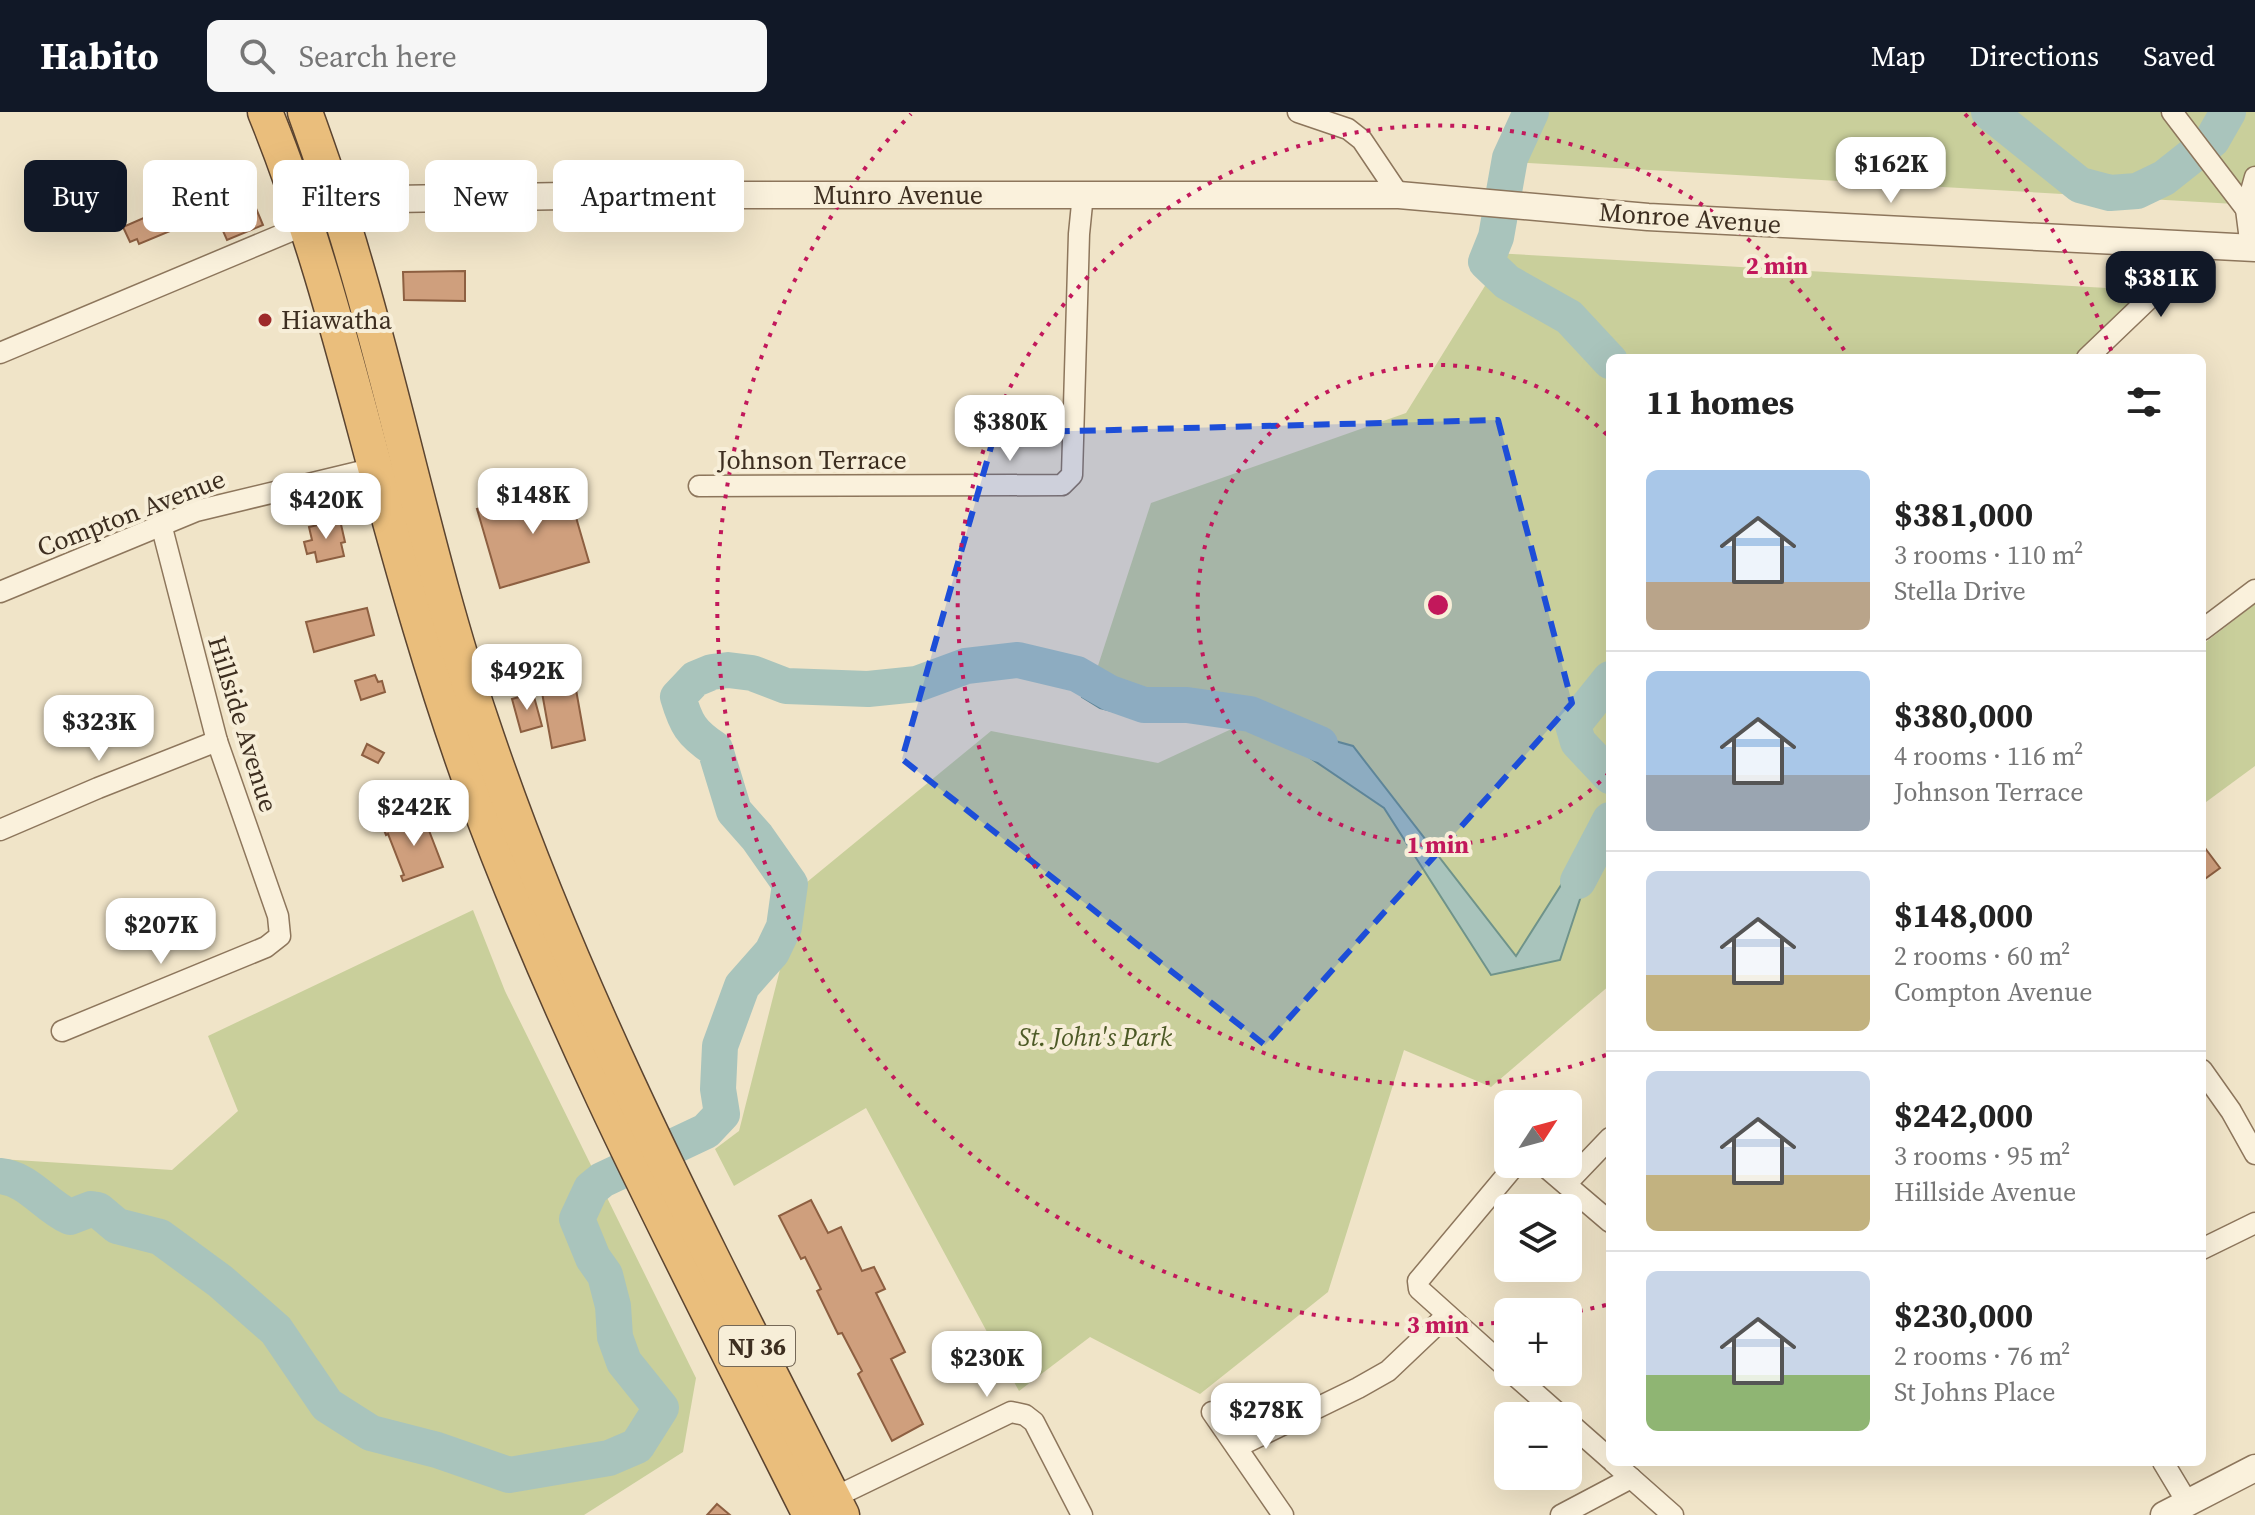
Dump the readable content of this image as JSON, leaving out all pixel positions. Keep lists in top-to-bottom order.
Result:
{
  "streets": {
    "highway": ["NJ 36"],
    "street": [
      "Munro Avenue",
      "Monroe Avenue",
      "Johnson Terrace",
      "Compton Avenue",
      "Hillside Avenue"
    ]
  },
  "crossings": [
    ["Munro Avenue", "Monroe Avenue"],
    ["Munro Avenue", "Johnson Terrace"],
    ["Compton Avenue", "Hillside Avenue"],
    ["Compton Avenue", "NJ 36"]
  ],
  "parks": ["St. John's Park"],
  "places": ["Hiawatha"],
  "north": "top right",
  "page": {
    "header": "Habito",
    "search": "Search here",
    "nav": ["Map", "Directions", "Saved"],
    "price": [
      "$162K",
      "$381K",
      "$380K",
      "$148K",
      "$420K",
      "$492K",
      "$323K",
      "$242K",
      "$207K",
      "$230K",
      "$278K"
    ],
    "chip": [
      "Buy",
      "Rent",
      "Filters",
      "New",
      "Apartment"
    ],
    "heading": "11 homes",
    "list": [
      {
        "name": "$381,000",
        "note": "3 rooms · 110 m² · Stella Drive"
      },
      {
        "name": "$380,000",
        "note": "4 rooms · 116 m² · Johnson Terrace"
      },
      {
        "name": "$148,000",
        "note": "2 rooms · 60 m² · Compton Avenue"
      },
      {
        "name": "$242,000",
        "note": "3 rooms · 95 m² · Hillside Avenue"
      },
      {
        "name": "$230,000",
        "note": "2 rooms · 76 m² · St Johns Place"
      }
    ],
    "map_buttons": ["+", "−"]
  },
  "rings": ["2 min", "1 min", "3 min"]
}
